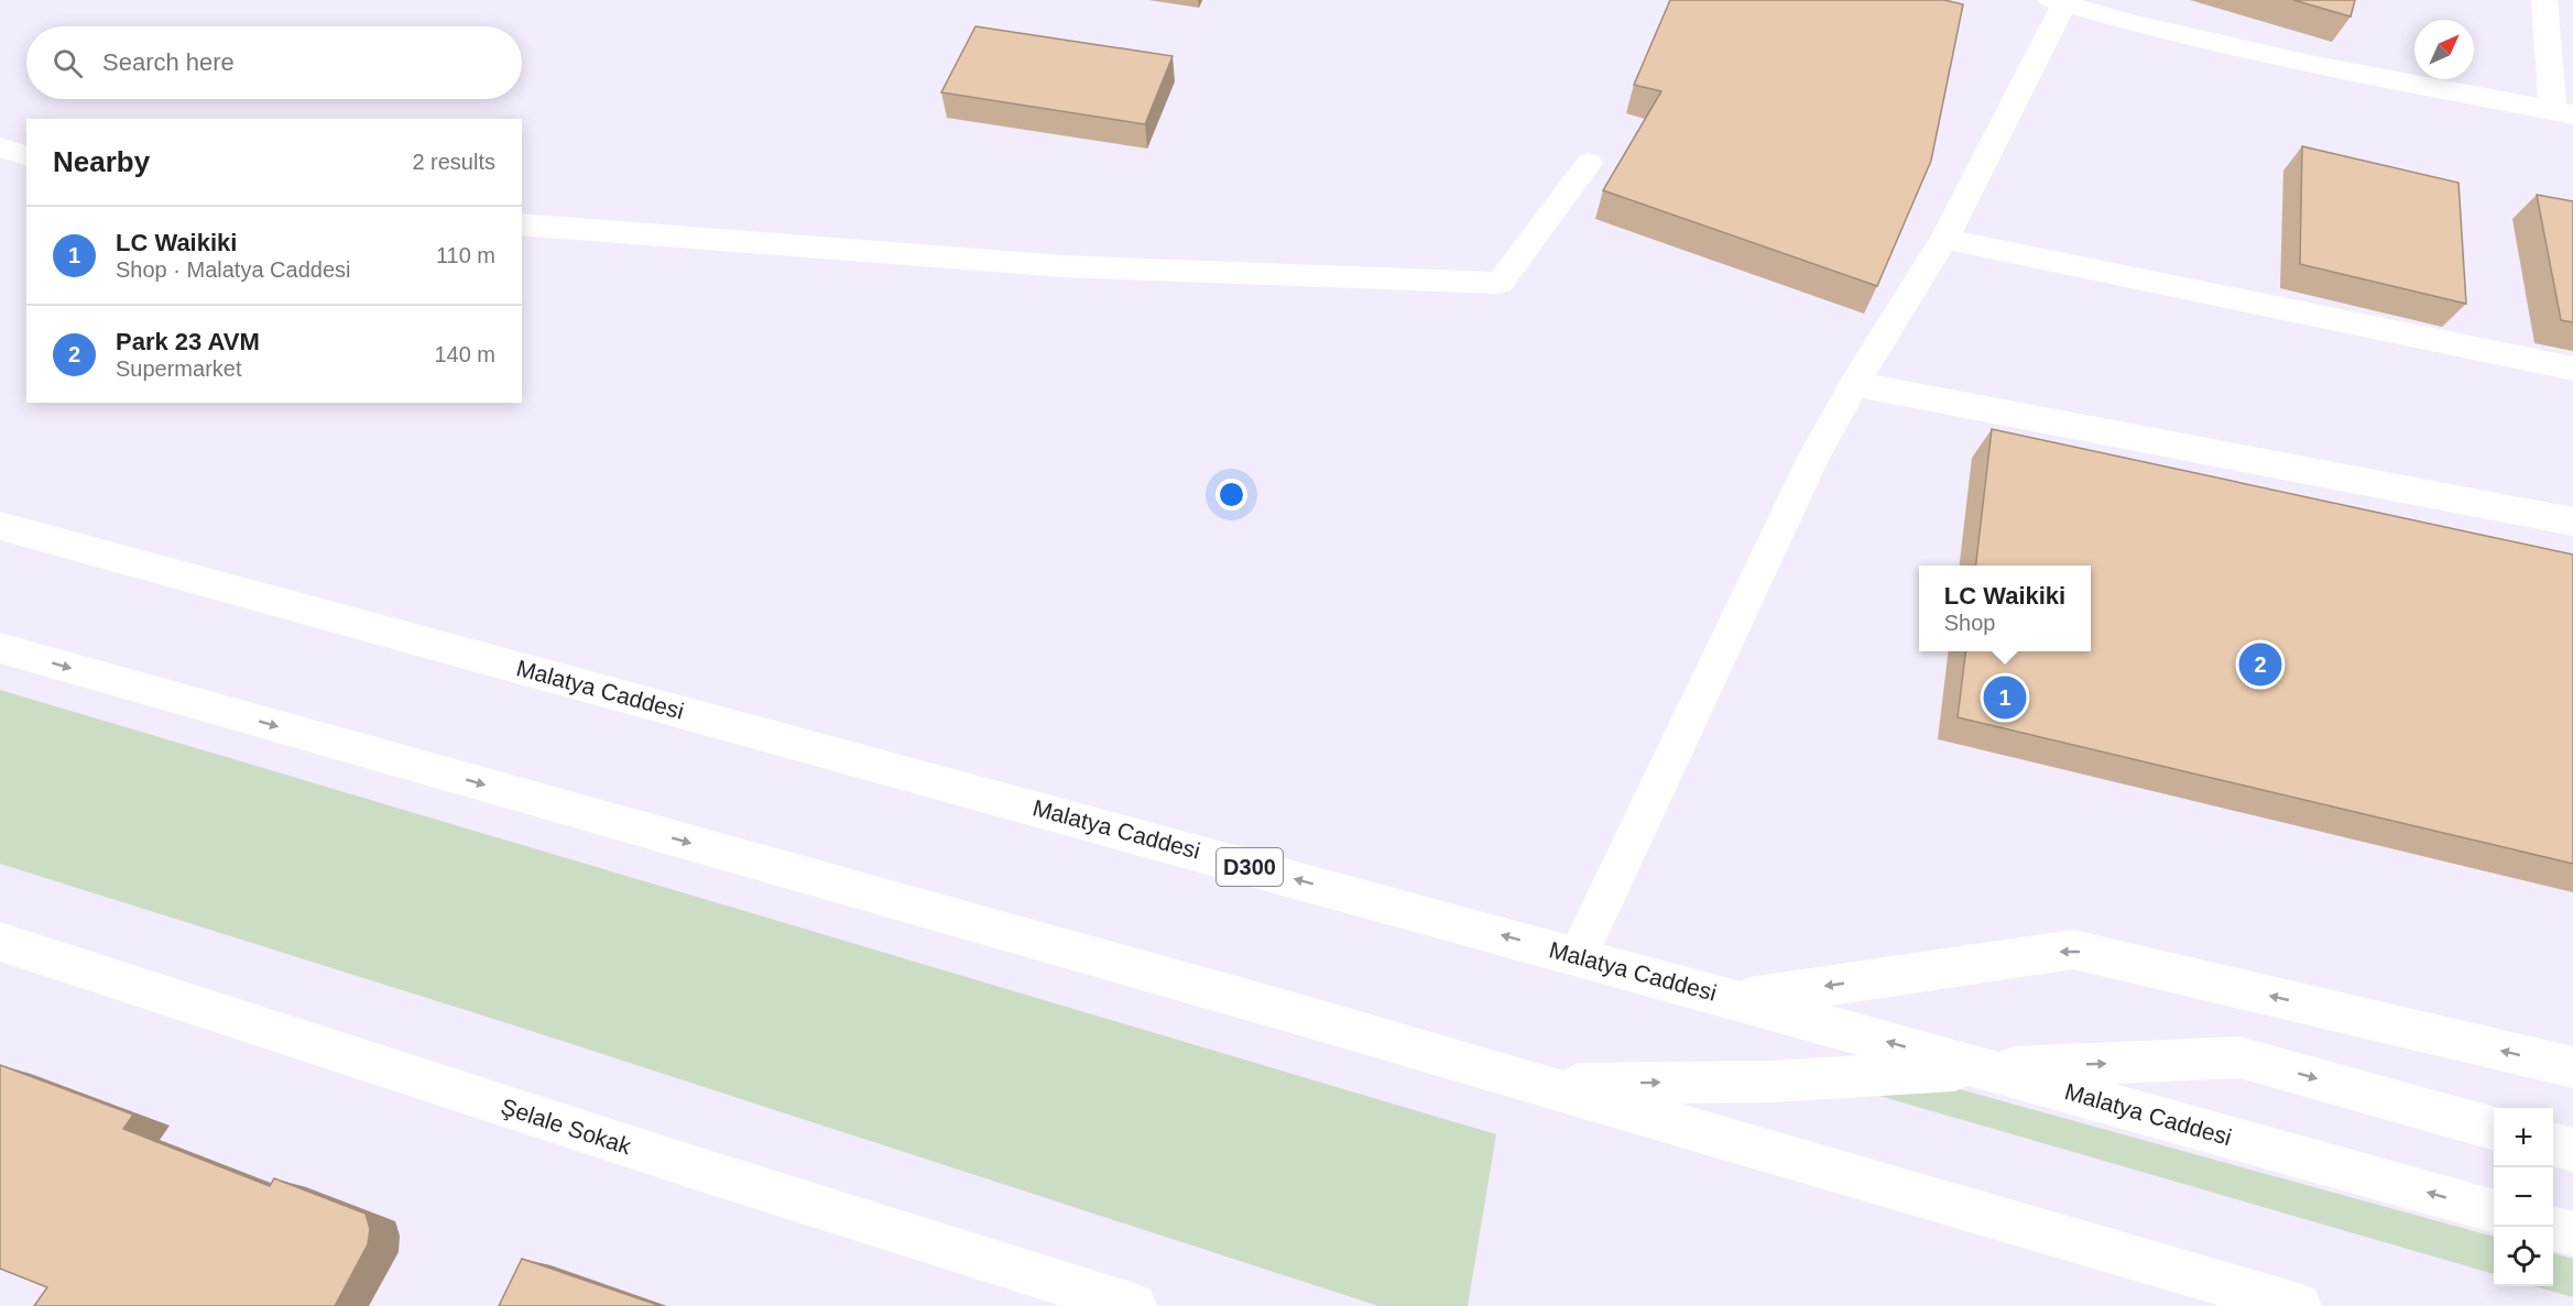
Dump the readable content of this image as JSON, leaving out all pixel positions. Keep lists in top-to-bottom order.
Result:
{
  "streets": {
    "main road": ["Malatya Caddesi", "D300", "Şelale Sokak"]
  },
  "north": "top right",
  "page": {
    "search": "Search here",
    "heading": ["Nearby", "2 results"],
    "list": [
      {
        "mark": "1",
        "name": "LC Waikiki",
        "note": "Shop · Malatya Caddesi",
        "value": "110 m"
      },
      {
        "mark": "2",
        "name": "Park 23 AVM",
        "note": "Supermarket",
        "value": "140 m"
      }
    ],
    "popup": ["LC Waikiki", "Shop"],
    "pins": ["2", "1"],
    "map_buttons": ["+", "−"]
  }
}
